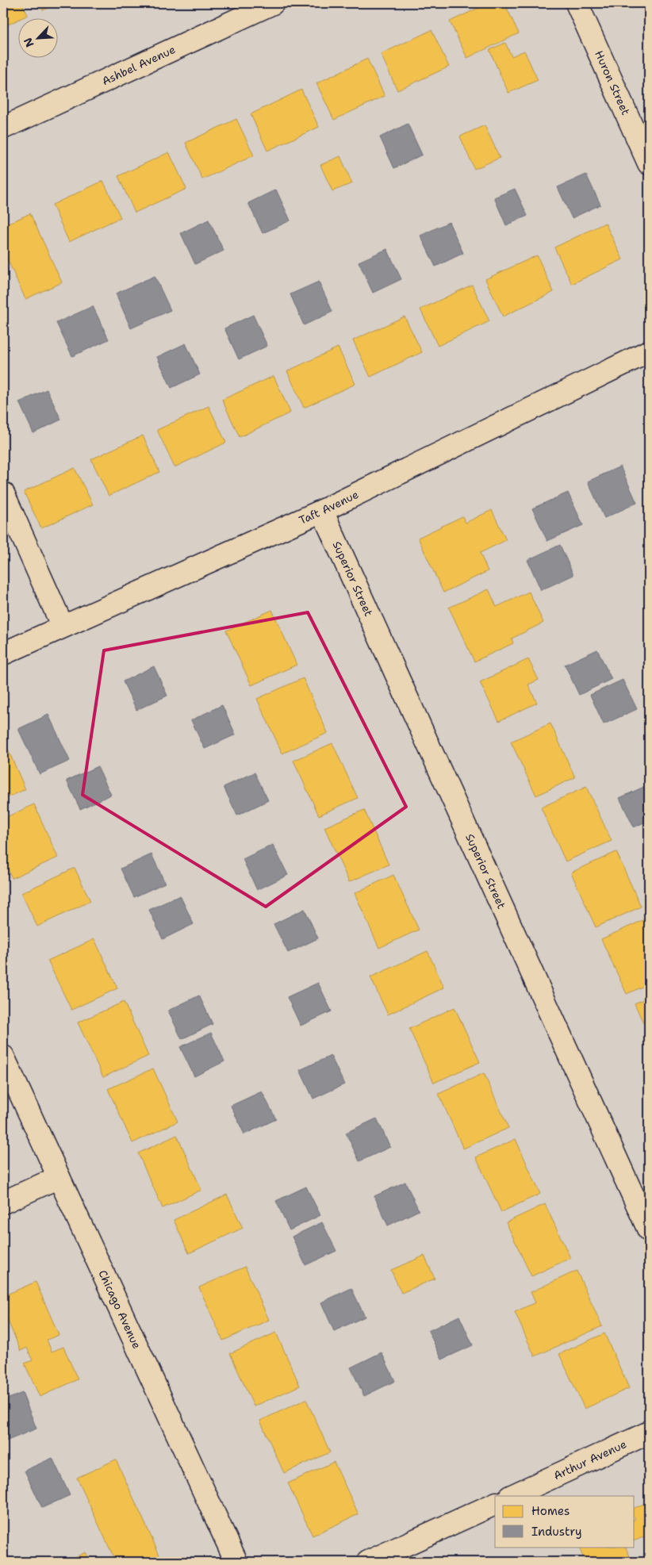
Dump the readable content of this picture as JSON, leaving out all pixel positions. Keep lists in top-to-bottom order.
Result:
{
  "streets": {
    "street": [
      "Ashbel Avenue",
      "Huron Street",
      "Taft Avenue",
      "Superior Street",
      "Chicago Avenue",
      "Arthur Avenue"
    ]
  },
  "crossings": [
    ["Taft Avenue", "Superior Street"]
  ],
  "legend": ["Homes", "Industry"],
  "north": "bottom left"
}
